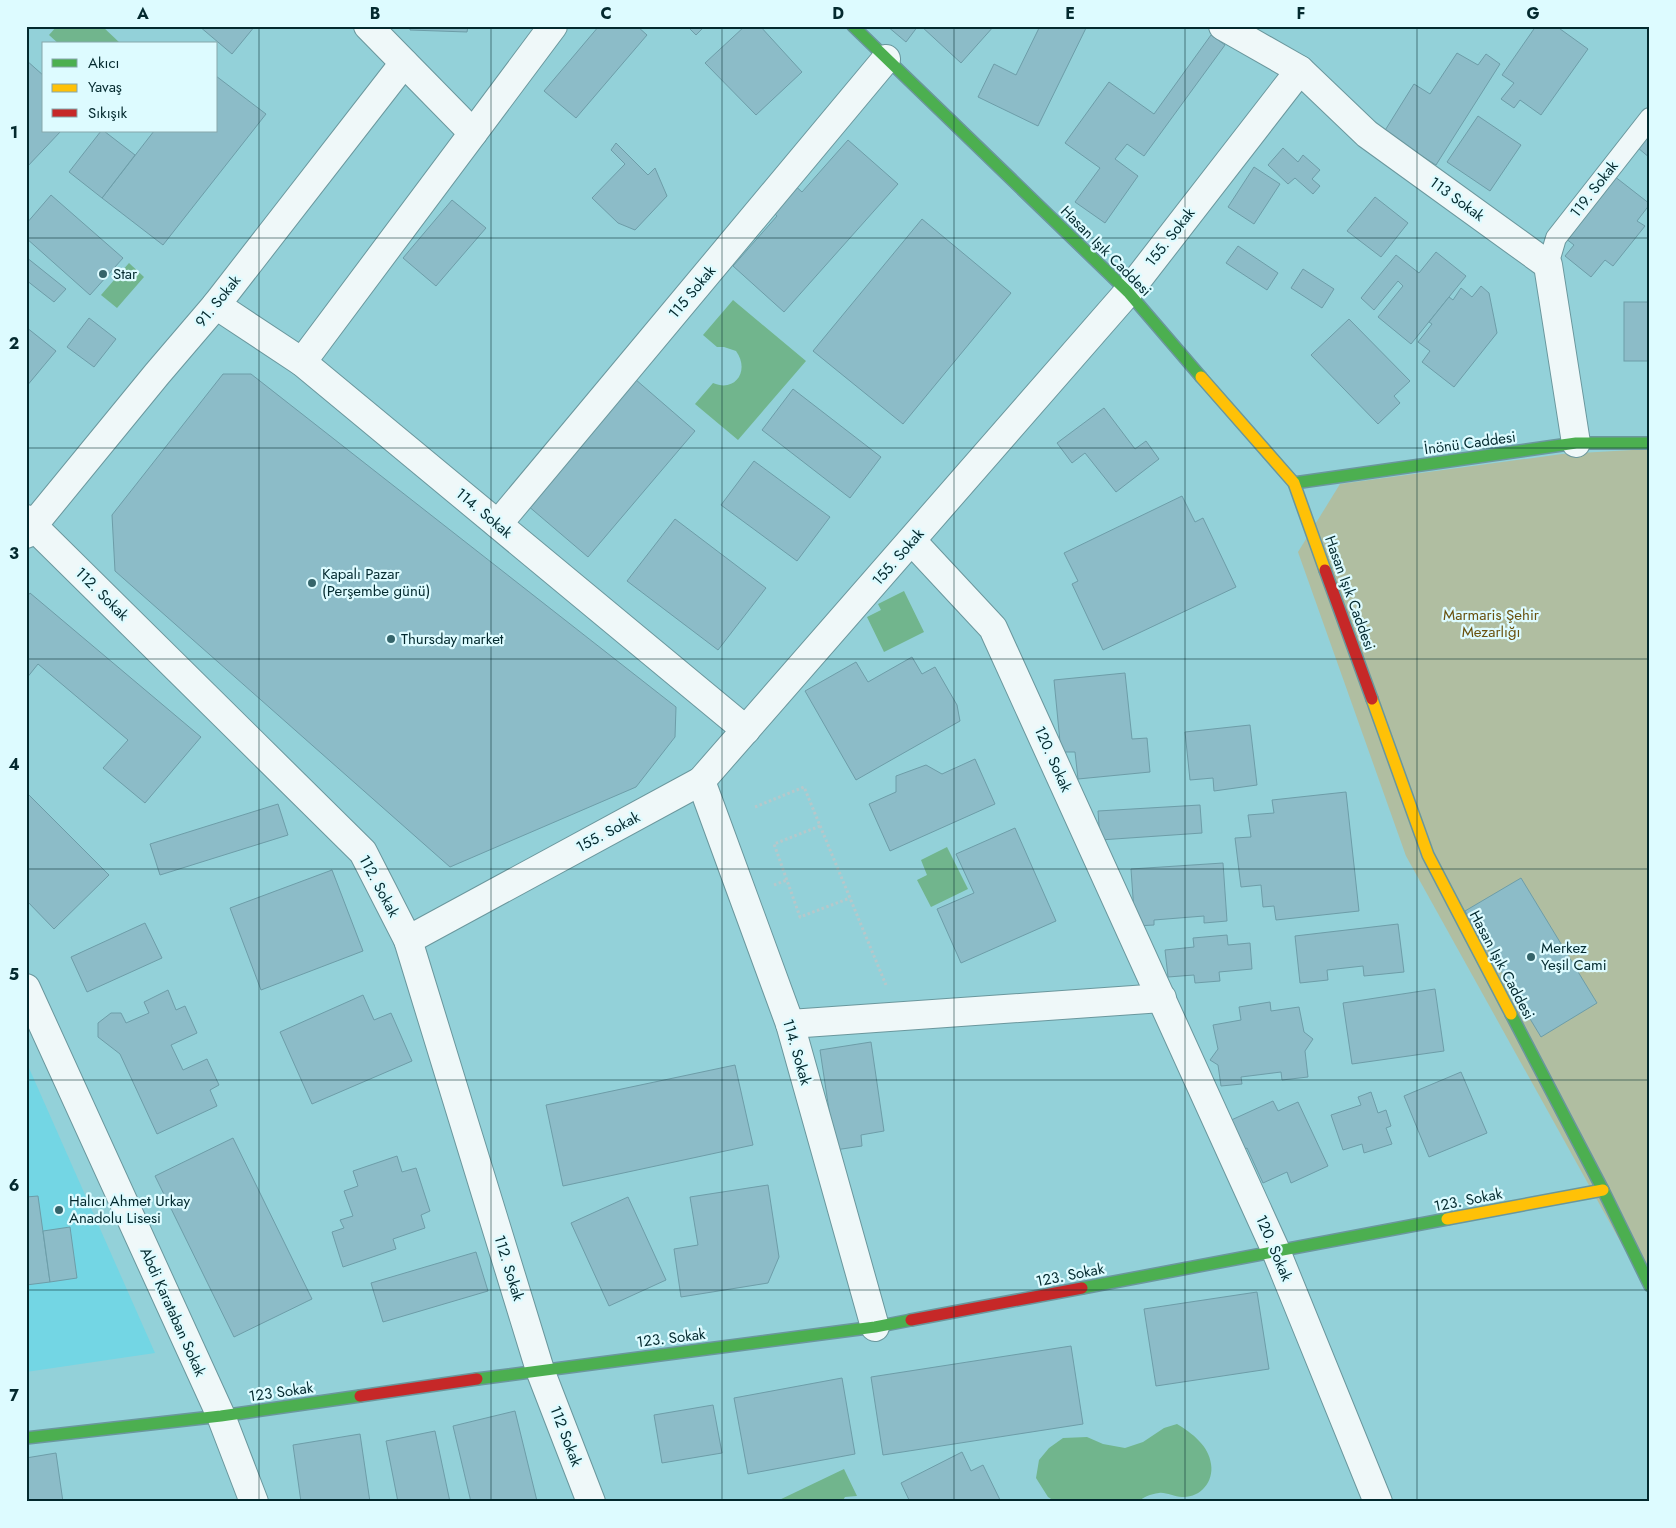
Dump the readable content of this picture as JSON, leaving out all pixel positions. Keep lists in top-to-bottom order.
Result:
{
  "streets": {
    "street": [
      "113 Sokak",
      "155. Sokak",
      "Hasan Işık Caddesi",
      "115 Sokak",
      "91. Sokak",
      "İnönü Caddesi",
      "114. Sokak",
      "112. Sokak",
      "120. Sokak",
      "123. Sokak",
      "Abdi Karataban Sokak",
      "123 Sokak",
      "112 Sokak"
    ],
    "lane": ["119. Sokak"]
  },
  "crossings": [
    ["119. Sokak", "113 Sokak"],
    ["113 Sokak", "155. Sokak"],
    ["155. Sokak", "Hasan Işık Caddesi"],
    ["155. Sokak", "114. Sokak"],
    ["155. Sokak", "112. Sokak"],
    ["155. Sokak", "120. Sokak"],
    ["Hasan Işık Caddesi", "115 Sokak"],
    ["Hasan Işık Caddesi", "İnönü Caddesi"],
    ["Hasan Işık Caddesi", "123. Sokak"],
    ["115 Sokak", "114. Sokak"],
    ["91. Sokak", "114. Sokak"],
    ["91. Sokak", "112. Sokak"],
    ["114. Sokak", "123. Sokak"],
    ["112. Sokak", "123. Sokak"],
    ["112. Sokak", "123 Sokak"],
    ["112. Sokak", "112 Sokak"],
    ["120. Sokak", "123. Sokak"],
    ["123. Sokak", "123 Sokak"],
    ["123. Sokak", "112 Sokak"],
    ["Abdi Karataban Sokak", "123 Sokak"],
    ["123 Sokak", "112 Sokak"]
  ],
  "parks": ["Marmaris Şehir Mezarlığı"],
  "places": [
    "Star",
    "Kapalı Pazar (Perşembe günü)",
    "Thursday market",
    "Merkez Yeşil Cami",
    "Halıcı Ahmet Urkay Anadolu Lisesi"
  ],
  "legend": ["Akıcı", "Yavaş", "Sıkışık"],
  "grid": {
    "columns": [
      "A",
      "B",
      "C",
      "D",
      "E",
      "F",
      "G"
    ],
    "rows": [
      "1",
      "2",
      "3",
      "4",
      "5",
      "6",
      "7"
    ]
  }
}
